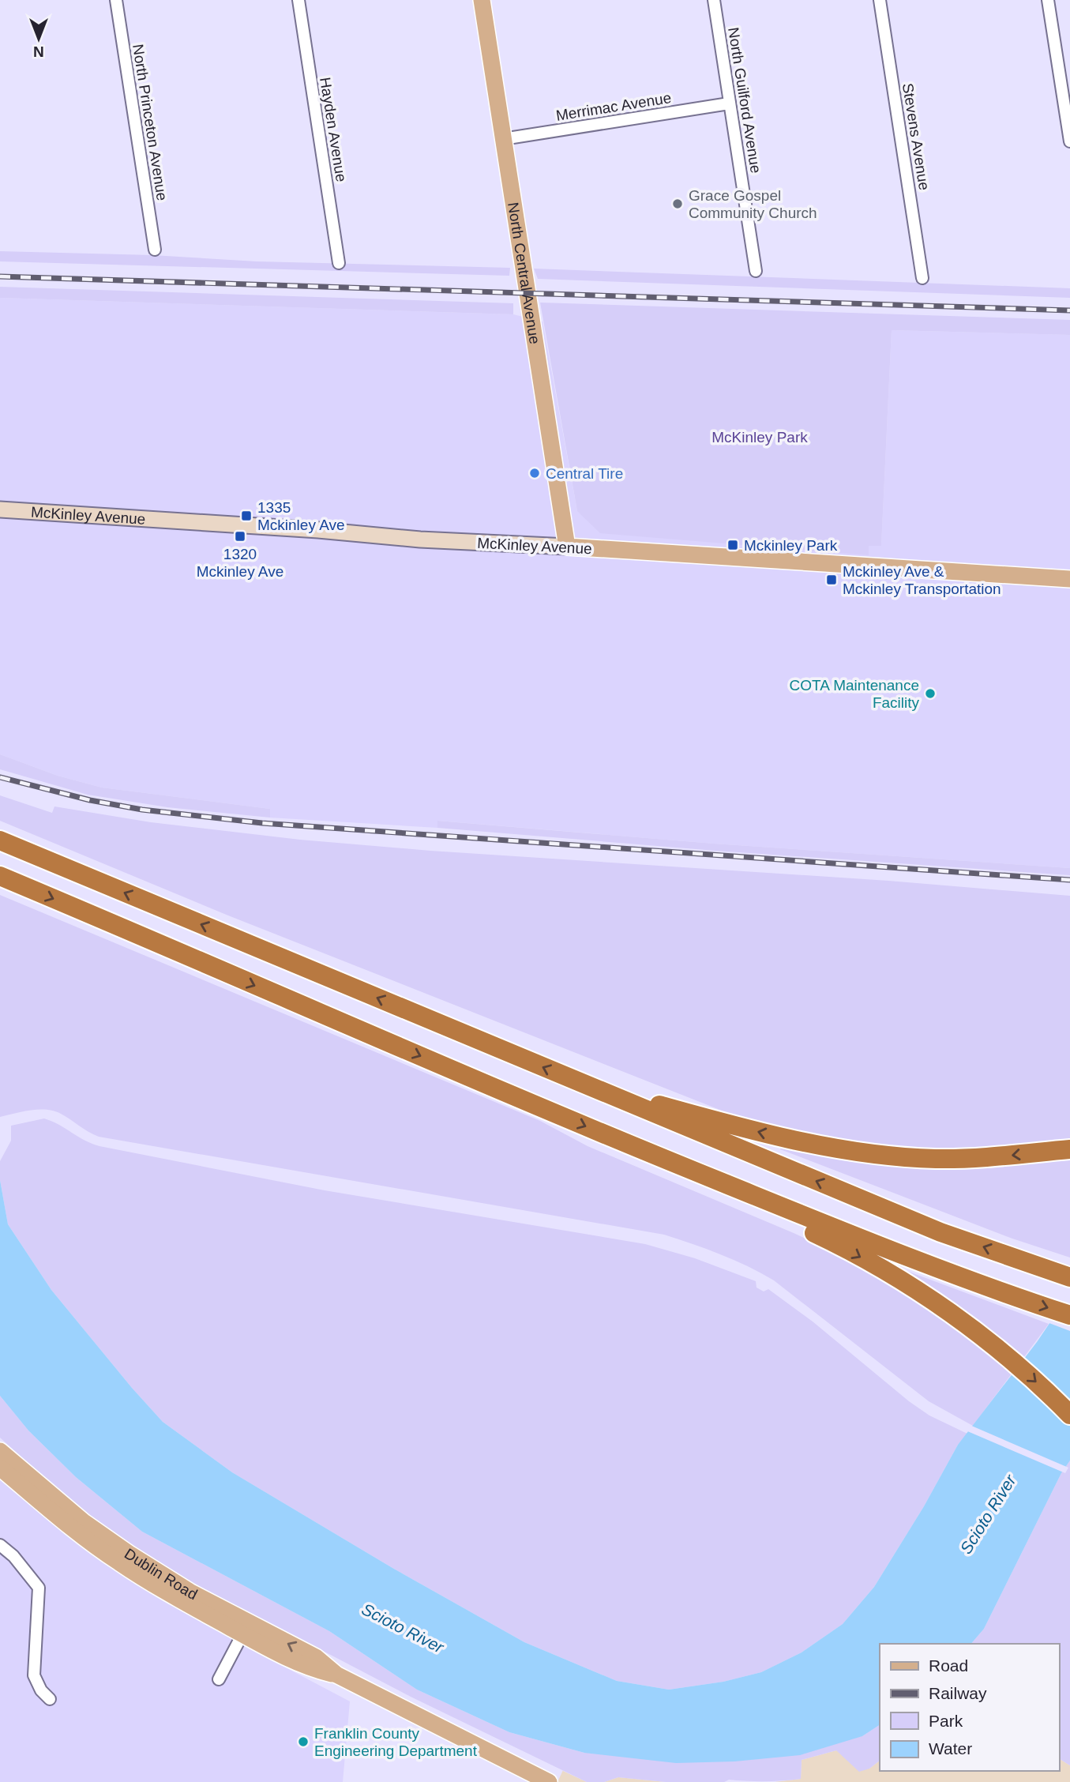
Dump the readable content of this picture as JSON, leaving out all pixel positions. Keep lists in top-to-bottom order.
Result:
{
  "streets": {
    "main road": ["North Central Avenue", "McKinley Avenue", "Dublin Road"],
    "street": [
      "North Guilford Avenue",
      "Merrimac Avenue",
      "North Princeton Avenue",
      "Hayden Avenue",
      "Stevens Avenue"
    ]
  },
  "crossings": [
    ["North Guilford Avenue", "Merrimac Avenue"],
    ["Merrimac Avenue", "North Central Avenue"],
    ["North Central Avenue", "McKinley Avenue"]
  ],
  "water": ["Scioto River"],
  "parks": ["McKinley Park"],
  "places": {
    "other": [
      "Grace Gospel Community Church",
      "Central Tire",
      "COTA Maintenance Facility",
      "Franklin County Engineering Department"
    ],
    "transit": [
      "1335 Mckinley Ave",
      "1320 Mckinley Ave",
      "Mckinley Park",
      "Mckinley Ave & Mckinley Transportation"
    ]
  },
  "legend": [
    "Road",
    "Railway",
    "Park",
    "Water"
  ],
  "north": "bottom"
}
